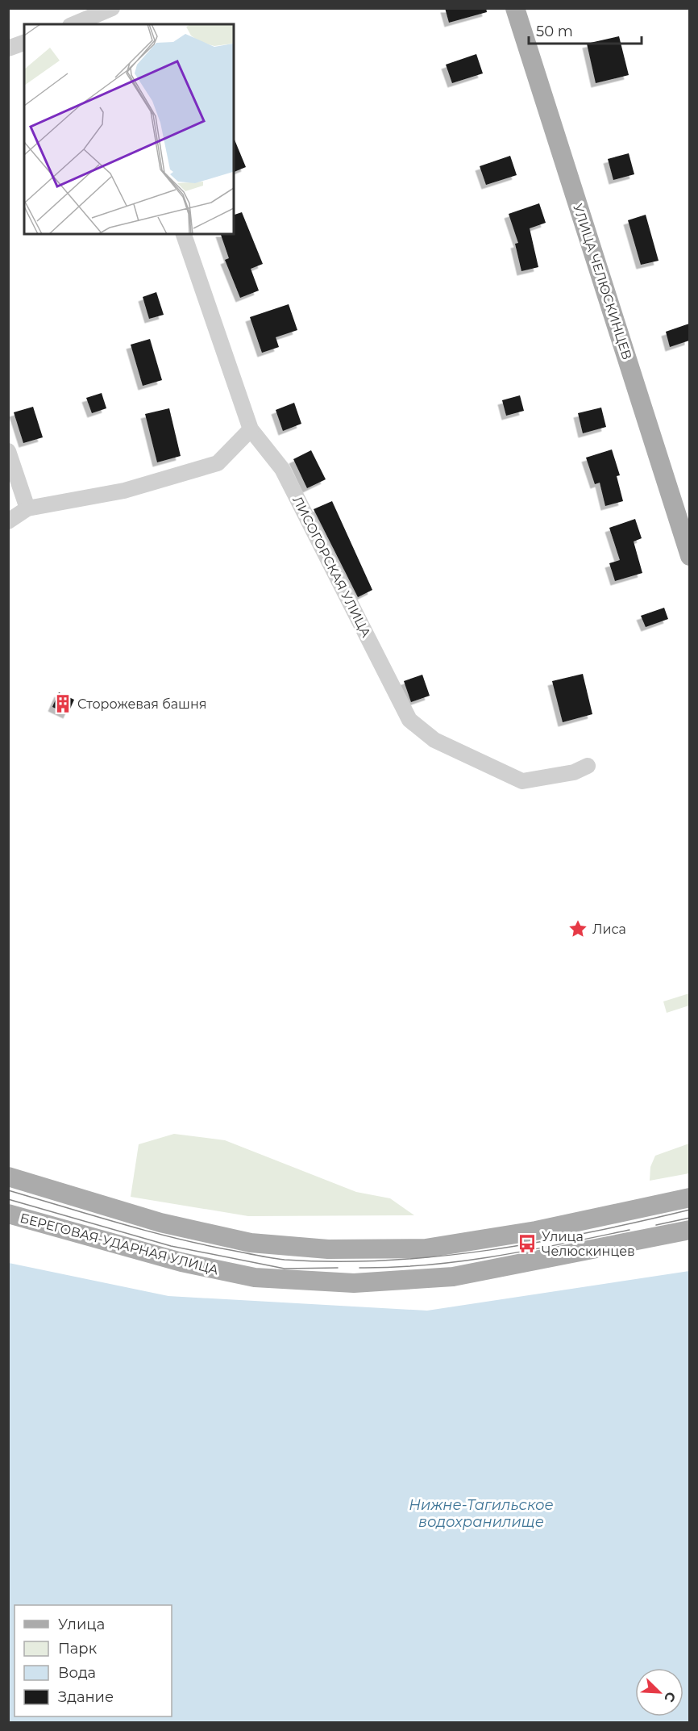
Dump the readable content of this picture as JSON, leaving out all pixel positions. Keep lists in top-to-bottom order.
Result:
{
  "streets": {
    "main road": ["УЛИЦА ЧЕЛЮСКИНЦЕВ", "БЕРЕГОВАЯ-УДАРНАЯ УЛИЦА"],
    "street": ["ЛИСОГОРСКАЯ УЛИЦА"]
  },
  "water": ["Нижне-Тагильское водохранилище"],
  "places": {
    "building": ["Сторожевая башня"],
    "place": ["Лиса"],
    "bus stop": ["Улица Челюскинцев"]
  },
  "legend": [
    "Улица",
    "Парк",
    "Вода",
    "Здание"
  ],
  "scale_bar": "50 m",
  "north": "bottom right"
}
